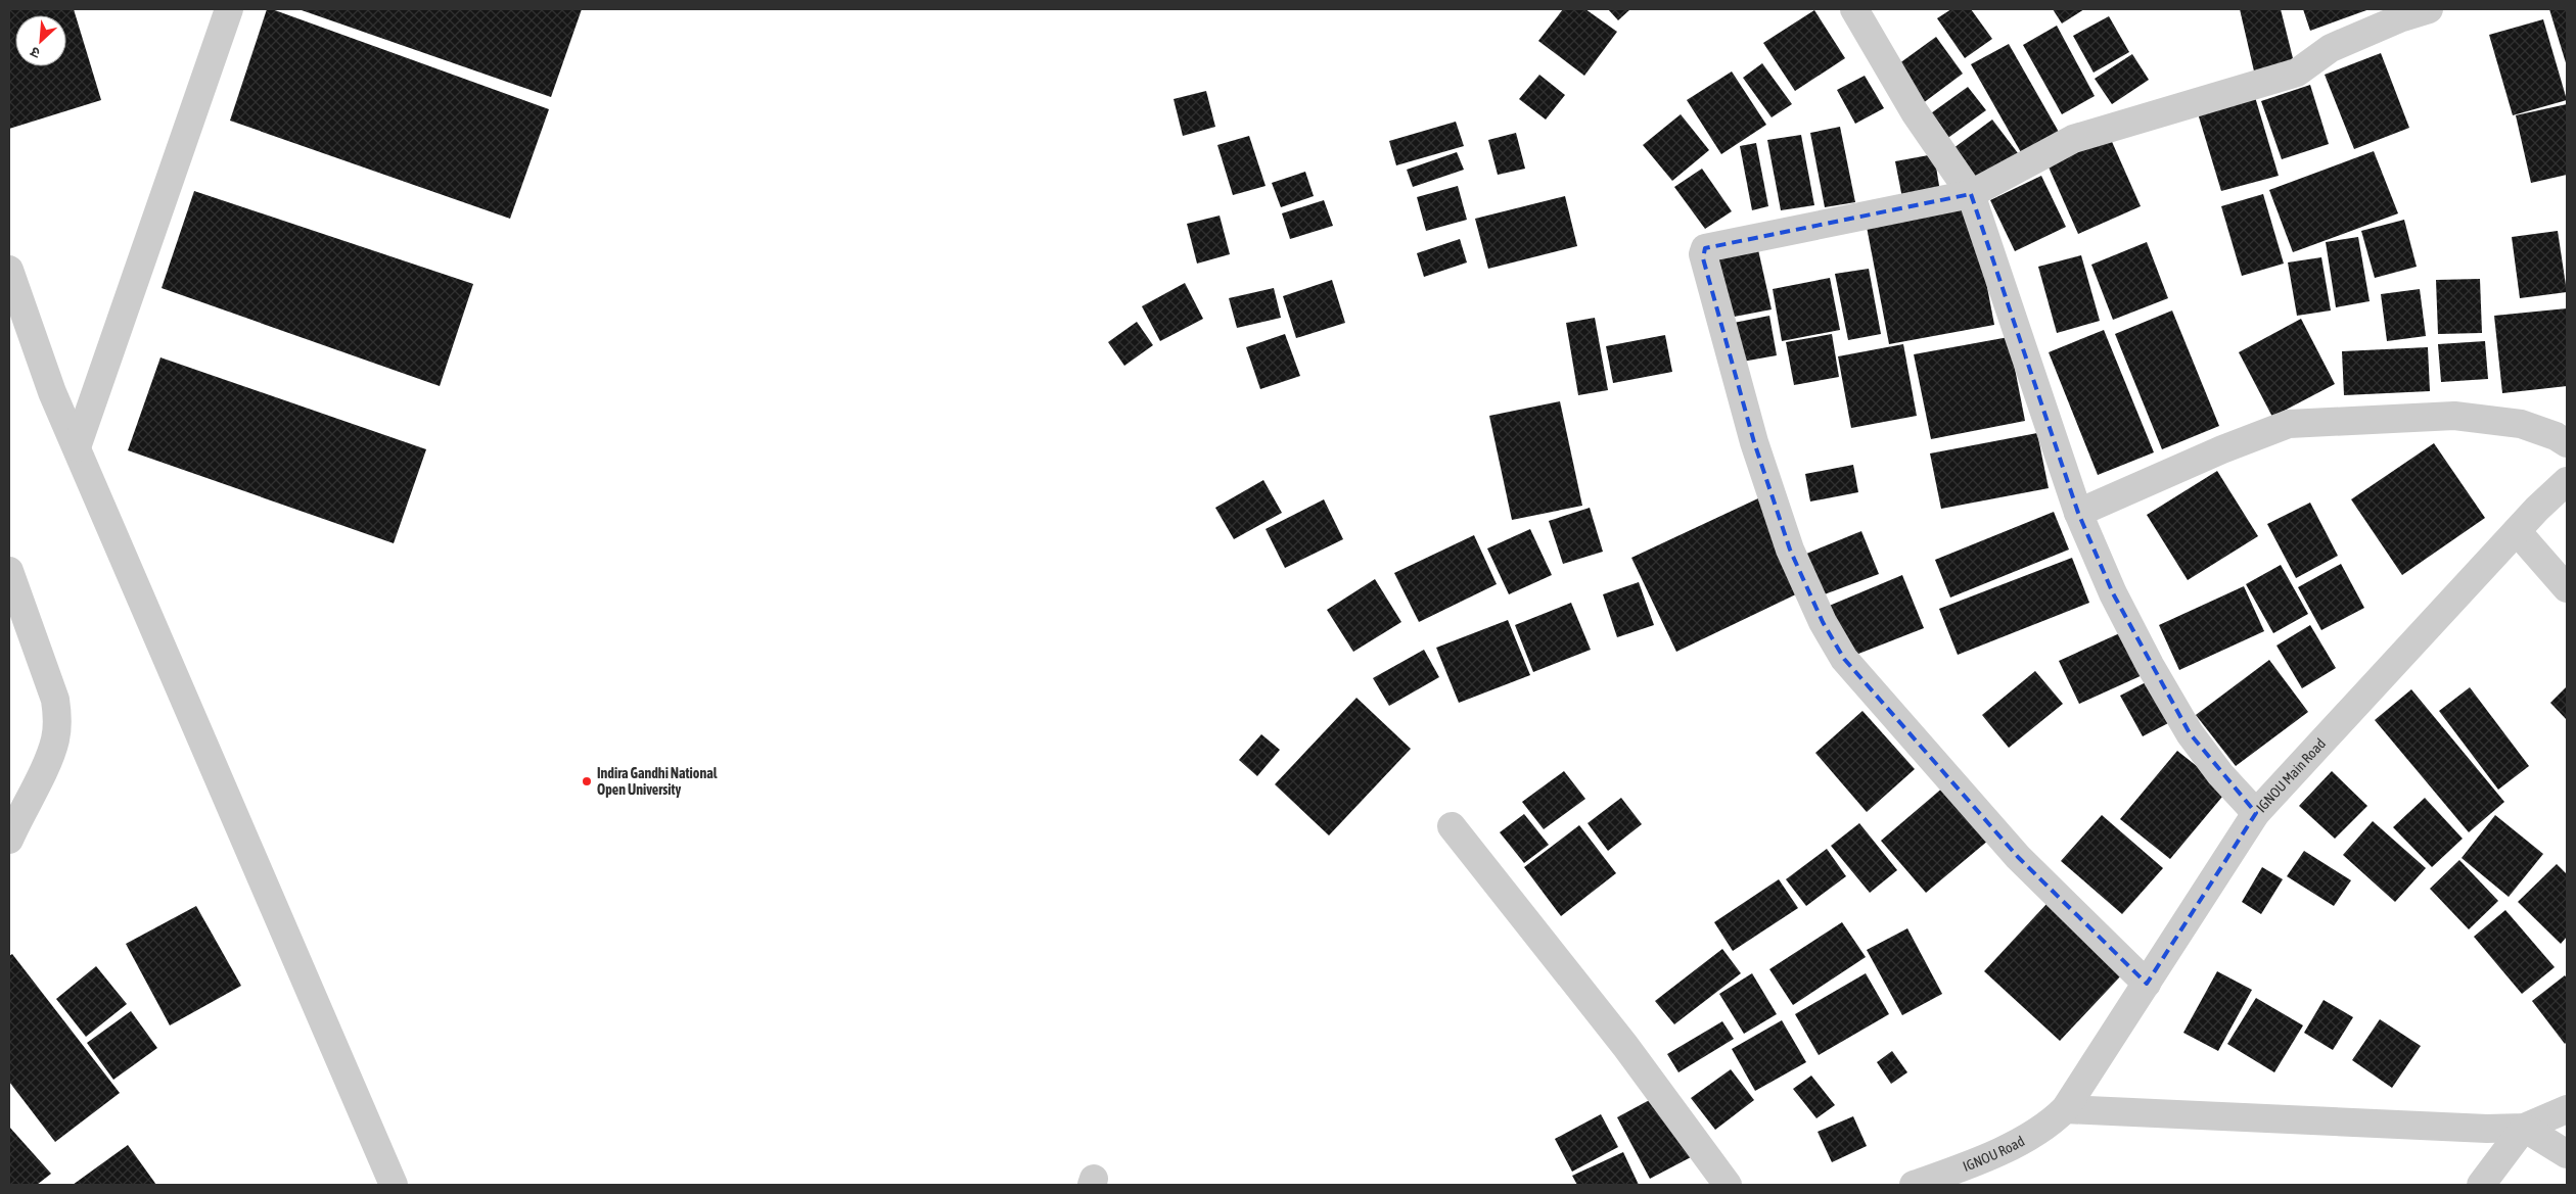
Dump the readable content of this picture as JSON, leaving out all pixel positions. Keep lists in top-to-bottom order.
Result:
{
  "streets": {
    "street": ["IGNOU Main Road", "IGNOU Road"]
  },
  "crossings": [
    ["IGNOU Main Road", "IGNOU Road"]
  ],
  "places": ["Indira Gandhi National Open University"],
  "north": "bottom left"
}
